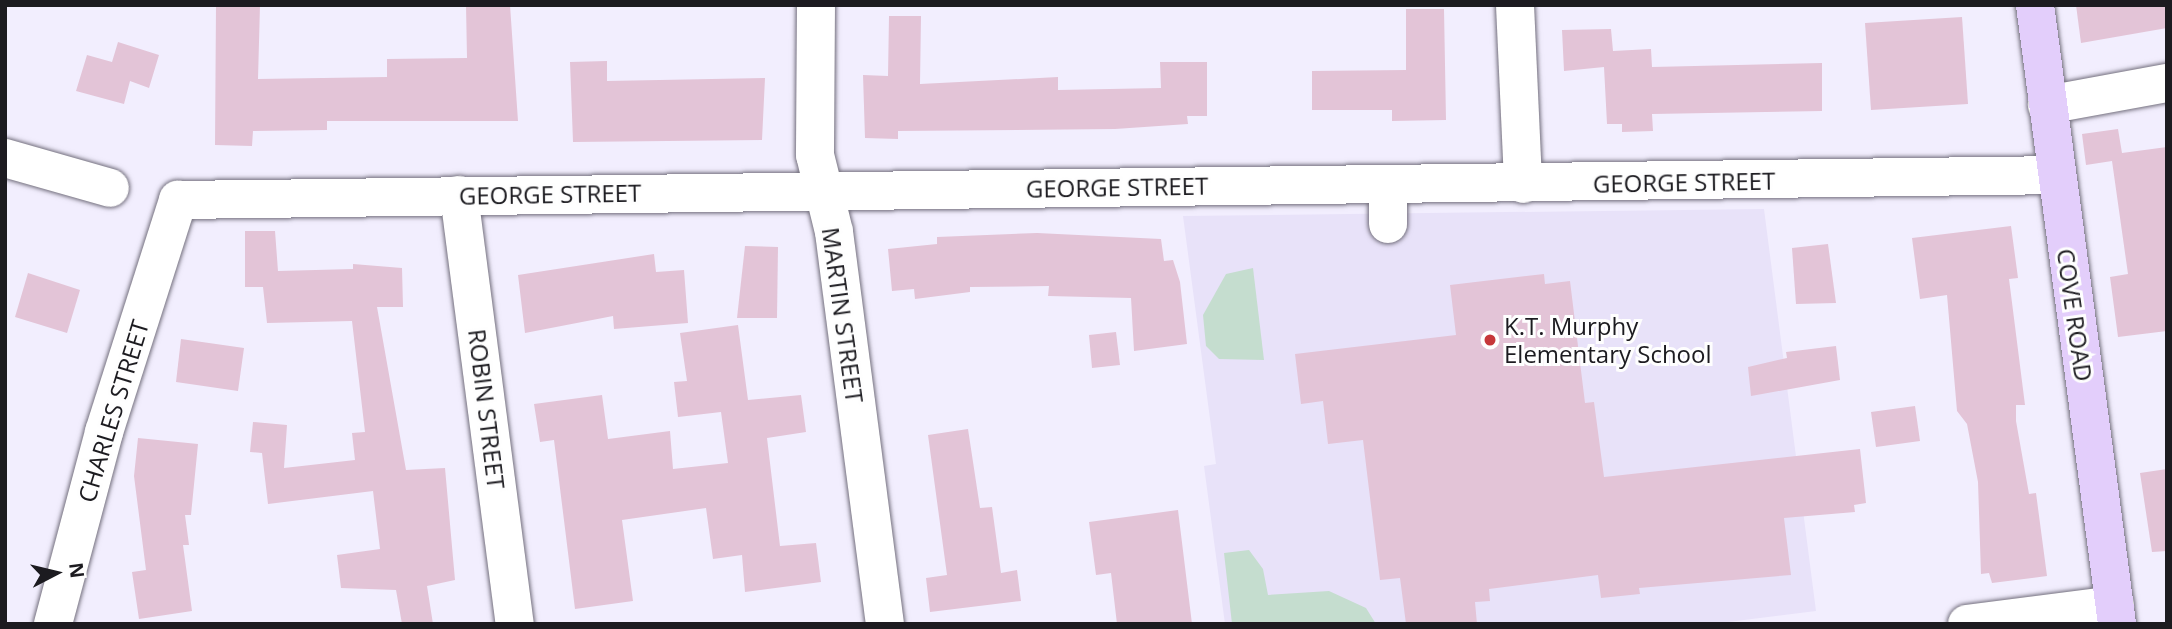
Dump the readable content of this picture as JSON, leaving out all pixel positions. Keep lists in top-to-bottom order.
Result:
{
  "streets": {
    "main road": ["COVE ROAD"],
    "street": [
      "GEORGE STREET",
      "MARTIN STREET",
      "ROBIN STREET",
      "CHARLES STREET"
    ]
  },
  "crossings": [
    ["GEORGE STREET", "MARTIN STREET"],
    ["GEORGE STREET", "COVE ROAD"],
    ["GEORGE STREET", "ROBIN STREET"],
    ["GEORGE STREET", "CHARLES STREET"]
  ],
  "places": ["K.T. Murphy Elementary School"],
  "north": "right"
}
